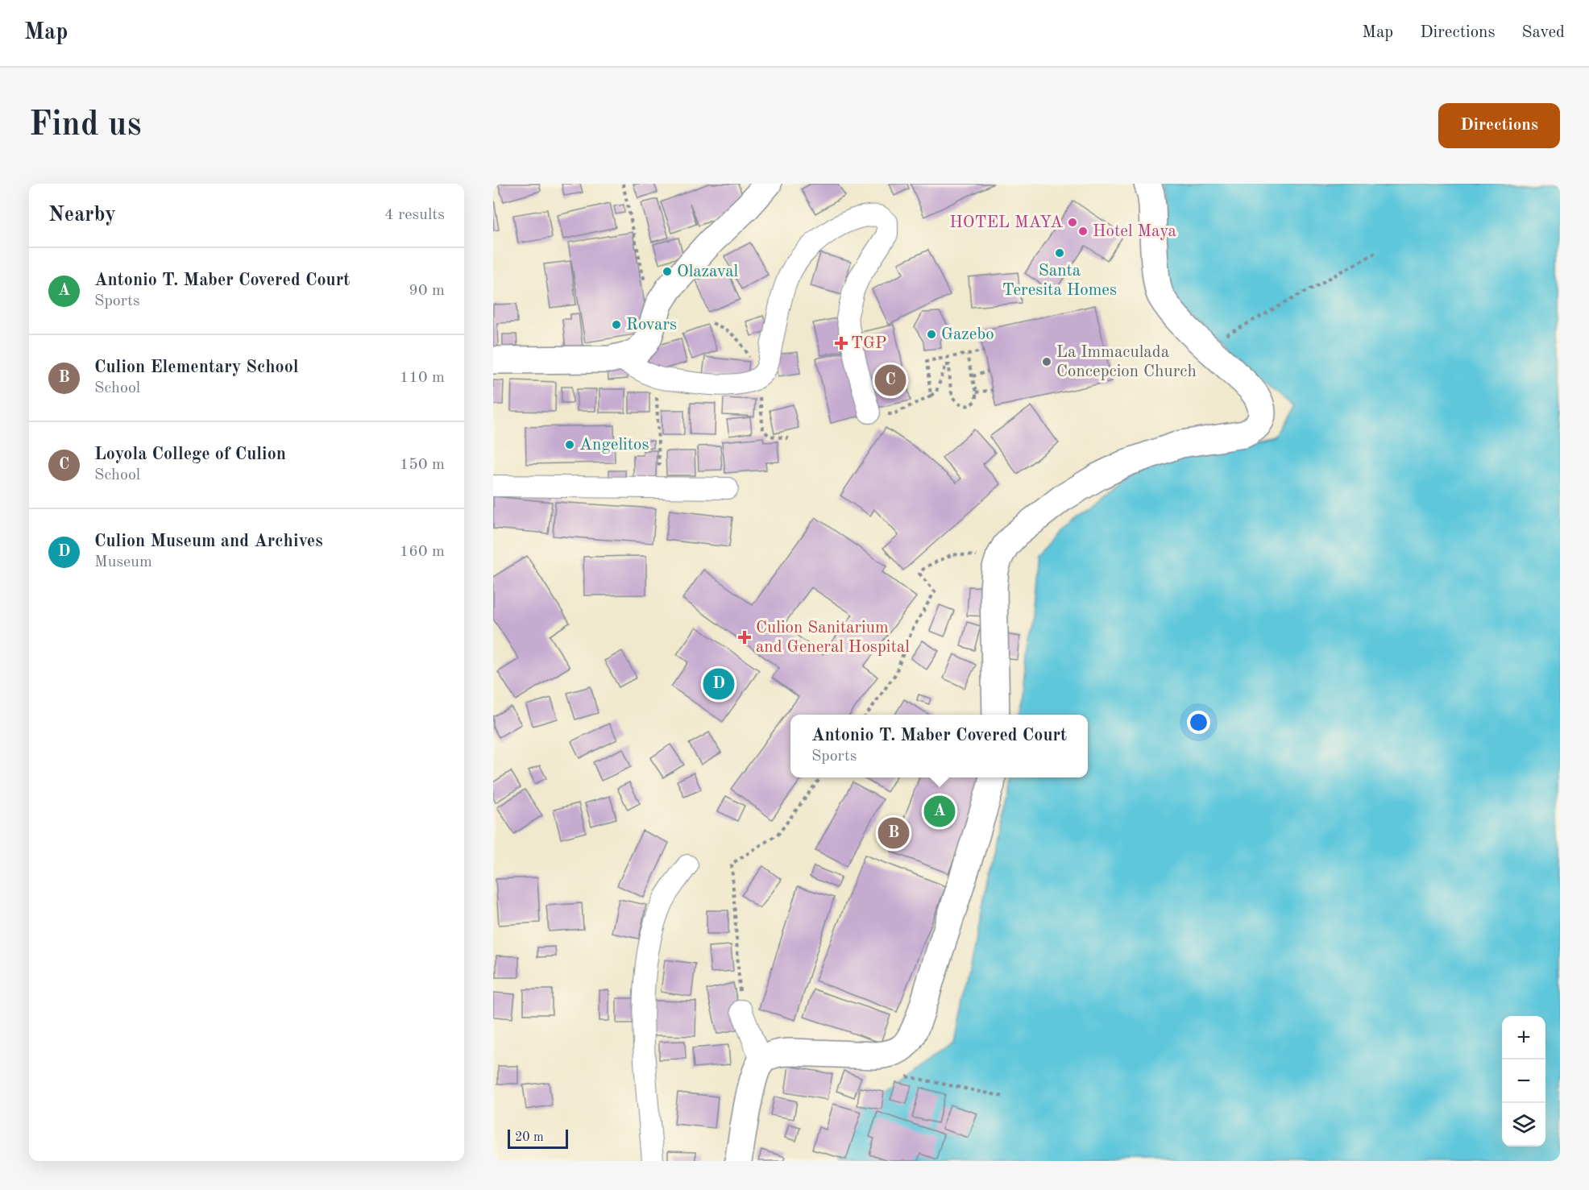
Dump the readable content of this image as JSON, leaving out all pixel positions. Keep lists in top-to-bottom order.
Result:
{
  "places": {
    "other": [
      "HOTEL MAYA",
      "Hotel Maya",
      "Santa Teresita Homes",
      "Olazaval",
      "Rovars",
      "Gazebo",
      "La Immaculada Concepcion Church",
      "Angelitos"
    ],
    "health": ["TGP", "Culion Sanitarium and General Hospital"]
  },
  "scale_bar": "20 m",
  "page": {
    "header": "Map",
    "nav": ["Map", "Directions", "Saved"],
    "buttons": "Directions",
    "title": "Find us",
    "heading": ["Nearby", "4 results"],
    "list": [
      {
        "mark": "A",
        "name": "Antonio T. Maber Covered Court",
        "note": "Sports",
        "value": "90 m"
      },
      {
        "mark": "B",
        "name": "Culion Elementary School",
        "note": "School",
        "value": "110 m"
      },
      {
        "mark": "C",
        "name": "Loyola College of Culion",
        "note": "School",
        "value": "150 m"
      },
      {
        "mark": "D",
        "name": "Culion Museum and Archives",
        "note": "Museum",
        "value": "160 m"
      }
    ],
    "pins": [
      "C",
      "D",
      "A",
      "B"
    ],
    "popup": ["Antonio T. Maber Covered Court", "Sports"],
    "map_buttons": ["+", "−"],
    "scale": "20 m"
  }
}
